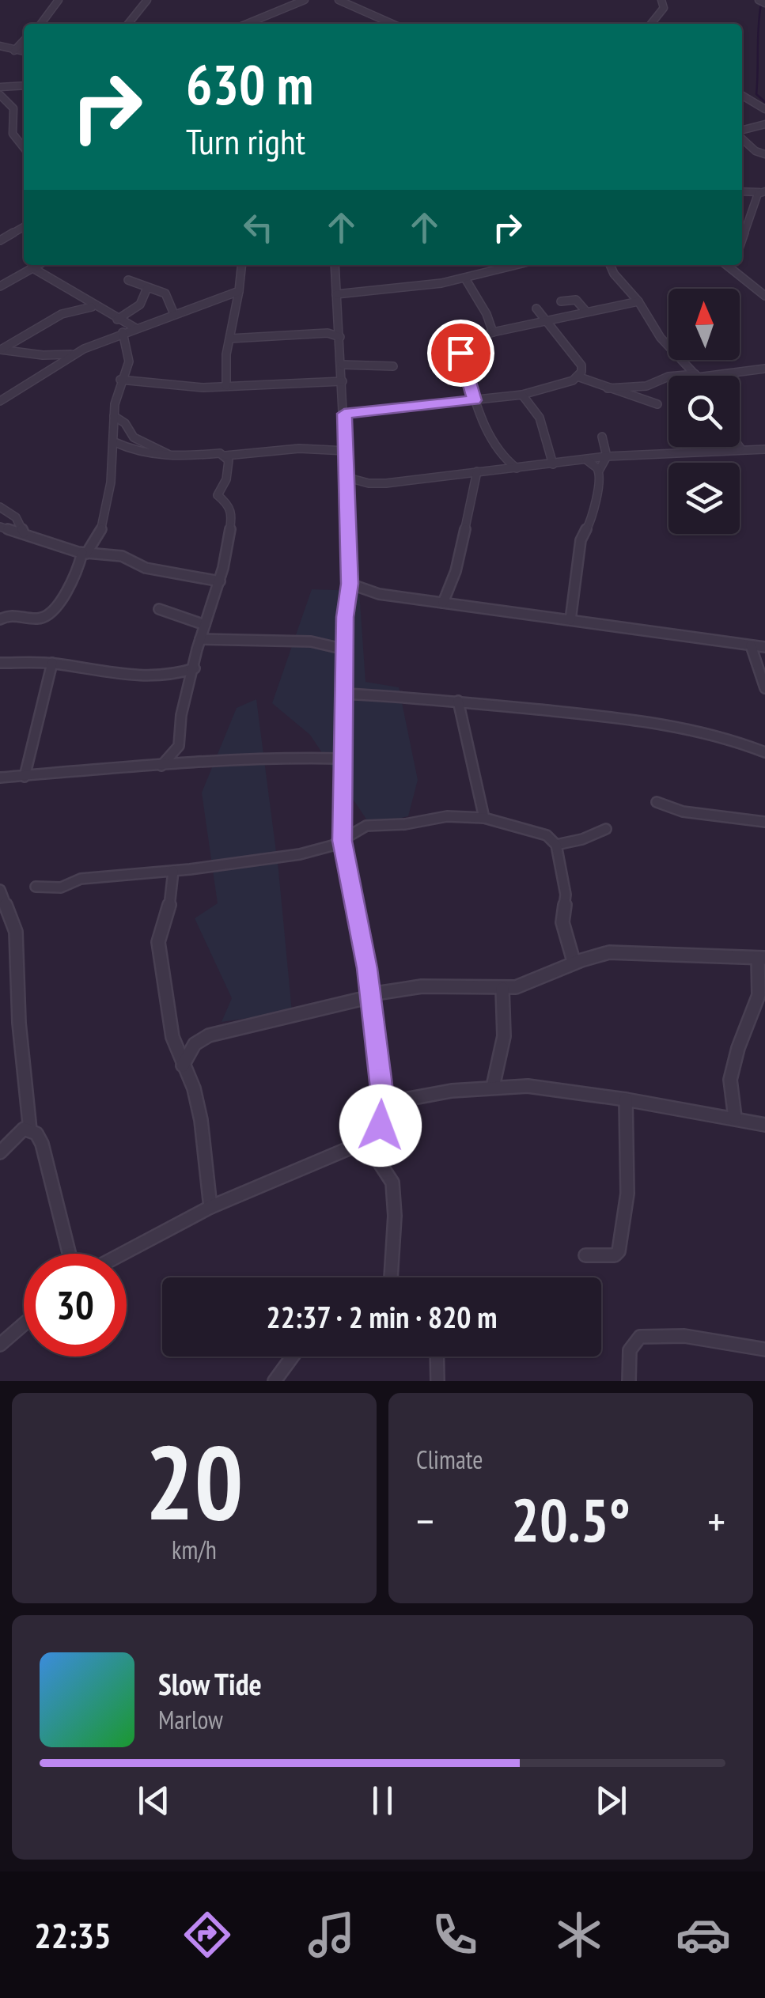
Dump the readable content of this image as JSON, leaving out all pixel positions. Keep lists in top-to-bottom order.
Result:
{
  "north": "top",
  "page": {
    "turn": ["630 m", "Turn right"],
    "limit": "30",
    "trip": "22:37 · 2 min · 820 m",
    "tile": [
      ["20", "km/h"],
      "Climate"
    ],
    "heat": ["−", "20.5°", "+"],
    "song": ["Slow Tide", "Marlow"],
    "tabs": "22:35"
  }
}
